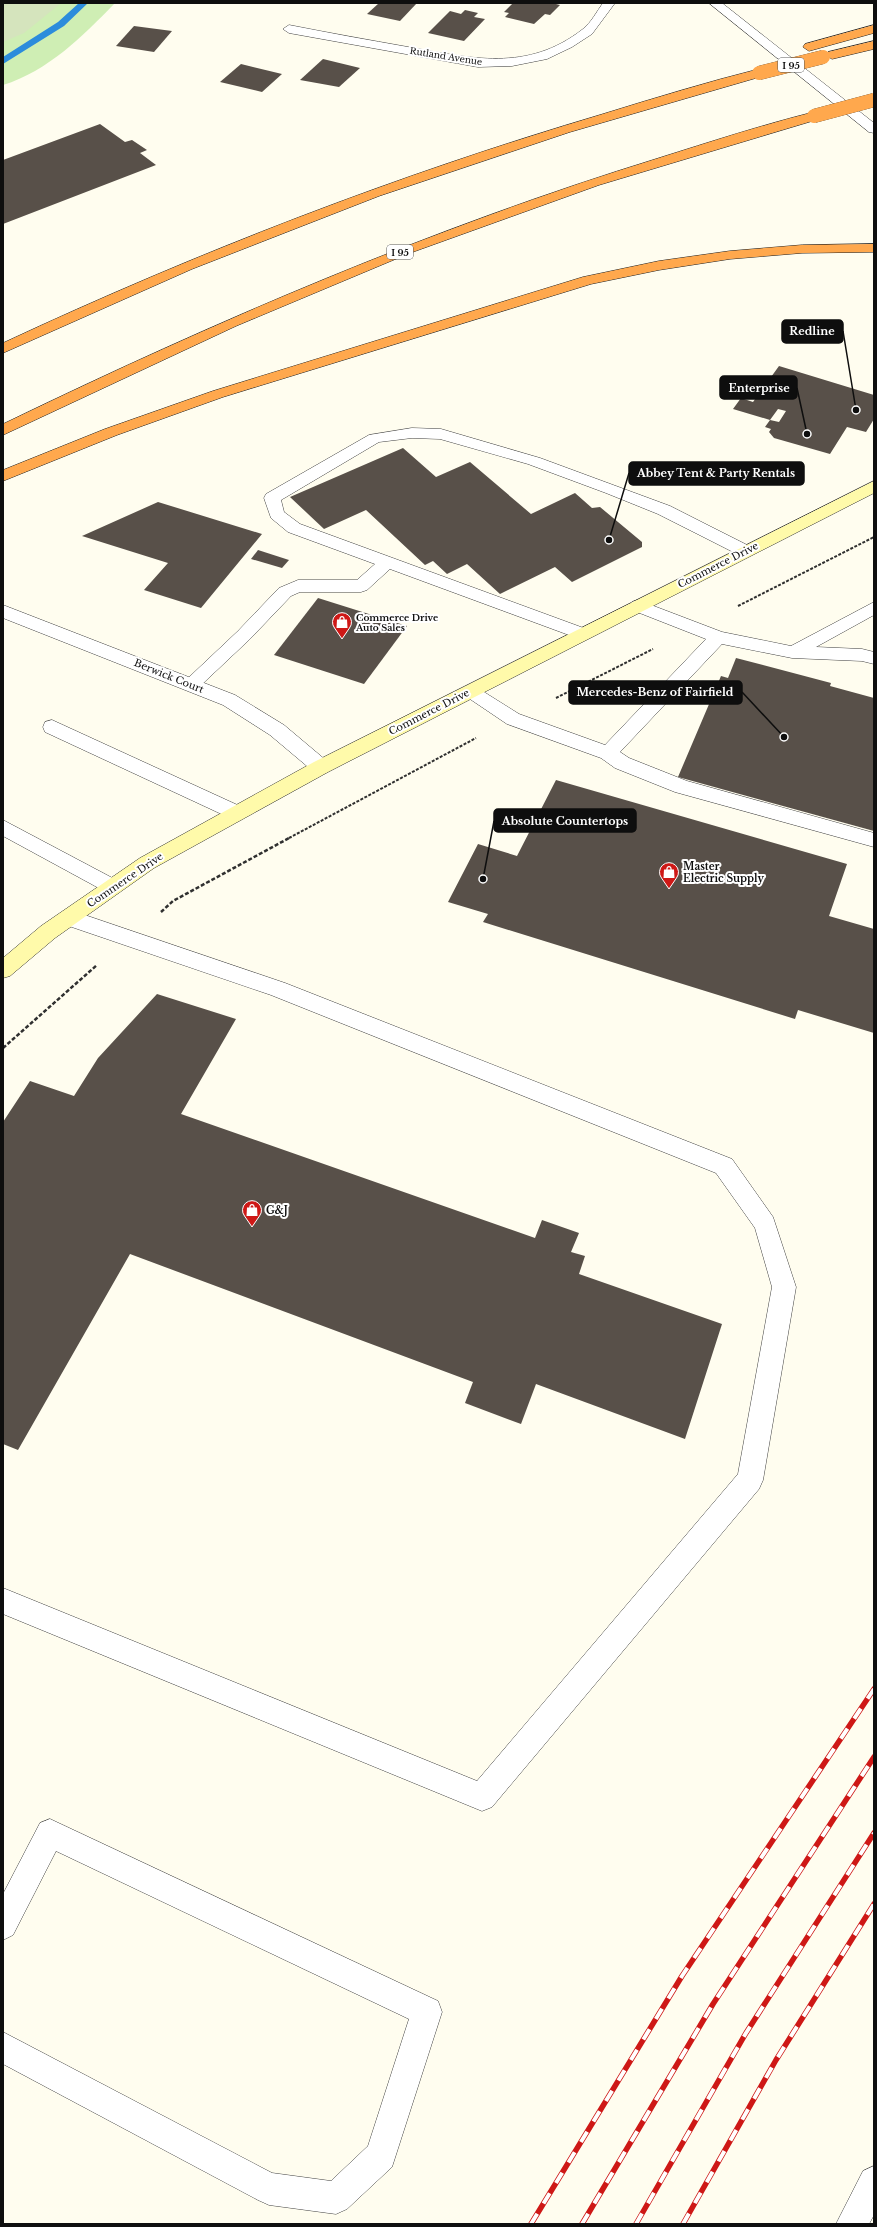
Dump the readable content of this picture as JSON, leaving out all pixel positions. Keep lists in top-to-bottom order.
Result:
{
  "streets": {
    "highway": ["I 95"],
    "main road": ["Commerce Drive"],
    "street": ["Rutland Avenue", "Berwick Court"]
  },
  "crossings": [
    ["Commerce Drive", "Berwick Court"]
  ],
  "places": {
    "other": [
      "Redline",
      "Enterprise",
      "Abbey Tent & Party Rentals",
      "Mercedes-Benz of Fairfield",
      "Absolute Countertops"
    ],
    "shop": ["Commerce Drive Auto Sales", "Master Electric Supply", "G&J"]
  }
}
